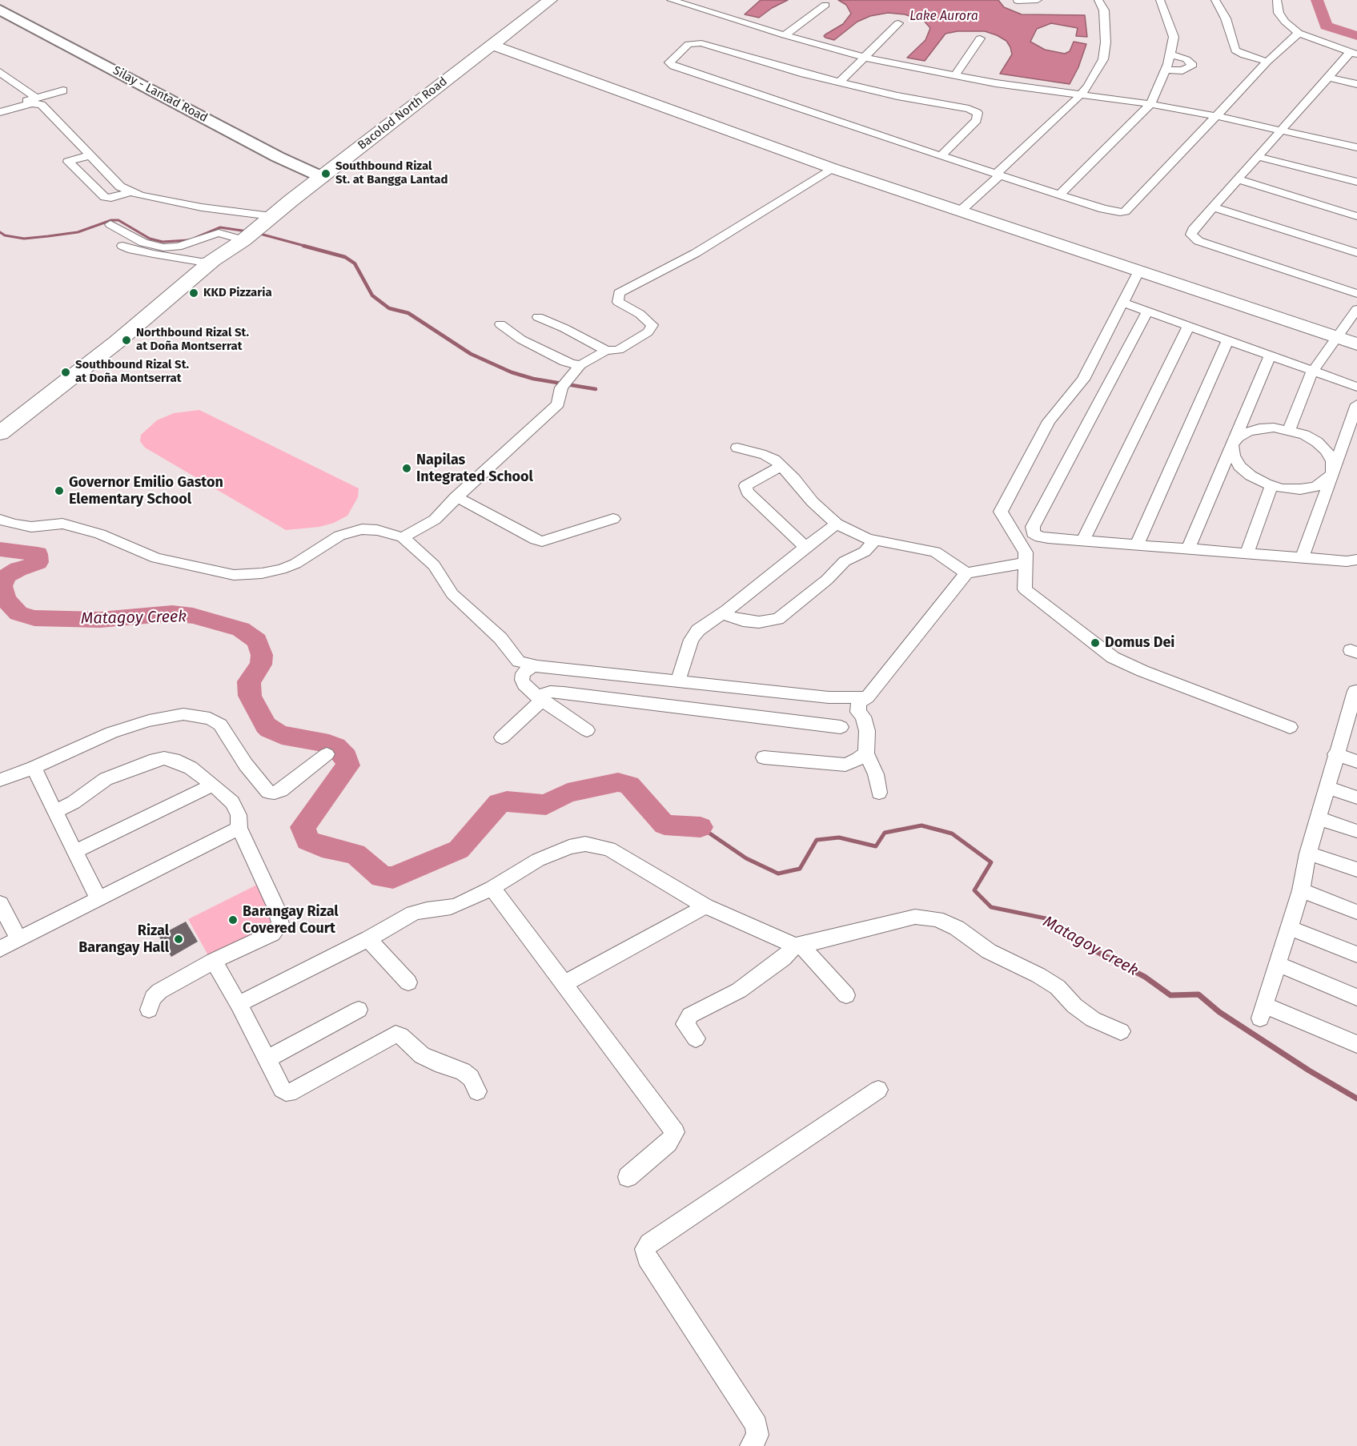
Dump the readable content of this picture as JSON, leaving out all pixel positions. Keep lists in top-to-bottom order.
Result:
{
  "streets": {
    "main road": ["Bacolod North Road"],
    "street": ["Silay - Lantad Road"]
  },
  "crossings": [
    ["Silay - Lantad Road", "Bacolod North Road"]
  ],
  "water": ["Lake Aurora", "Matagoy Creek"],
  "places": [
    "Southbound Rizal St. at Bangga Lantad",
    "KKD Pizzaria",
    "Northbound Rizal St. at Doña Montserrat",
    "Southbound Rizal St. at Doña Montserrat",
    "Napilas Integrated School",
    "Governor Emilio Gaston Elementary School",
    "Domus Dei",
    "Barangay Rizal Covered Court",
    "Rizal Barangay Hall"
  ]
}
